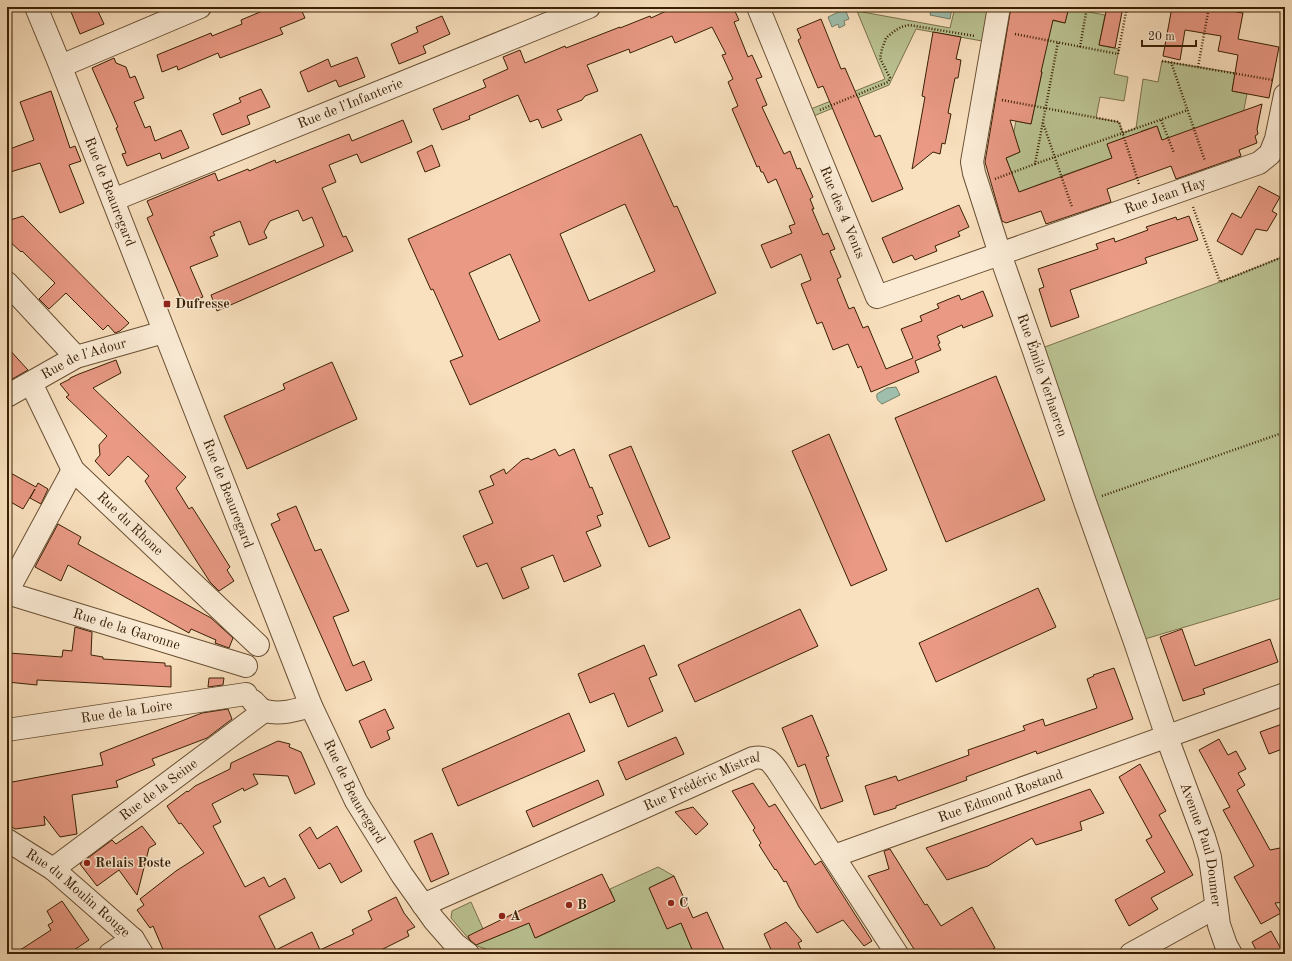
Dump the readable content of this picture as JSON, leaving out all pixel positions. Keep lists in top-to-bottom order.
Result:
{
  "streets": {
    "street": [
      "Rue de l'Infanterie",
      "Rue de Beauregard",
      "Rue Jean Hay",
      "Rue des 4 Vents",
      "Rue de l'Adour",
      "Rue Émile Verhaeren",
      "Rue du Rhone",
      "Rue de la Garonne",
      "Rue de la Loire",
      "Rue Frédéric Mistral",
      "Rue de la Seine",
      "Rue Edmond Rostand",
      "Avenue Paul Doumer",
      "Rue du Moulin Rouge"
    ]
  },
  "crossings": [
    ["Rue de l'Infanterie", "Rue de Beauregard"],
    ["Rue de Beauregard", "Rue de l'Adour"],
    ["Rue de Beauregard", "Rue Frédéric Mistral"],
    ["Rue Jean Hay", "Rue des 4 Vents"],
    ["Rue Jean Hay", "Rue Émile Verhaeren"],
    ["Rue des 4 Vents", "Rue Émile Verhaeren"],
    ["Rue de l'Adour", "Rue du Rhone"],
    ["Rue Émile Verhaeren", "Rue Edmond Rostand"],
    ["Rue Émile Verhaeren", "Avenue Paul Doumer"],
    ["Rue Frédéric Mistral", "Rue Edmond Rostand"],
    ["Rue de la Seine", "Rue du Moulin Rouge"],
    ["Rue Edmond Rostand", "Avenue Paul Doumer"]
  ],
  "places": {
    "transit": ["Dufresse"],
    "other": [
      "Relais Poste",
      "C",
      "B",
      "A"
    ]
  },
  "scale_bar": "20 m"
}
